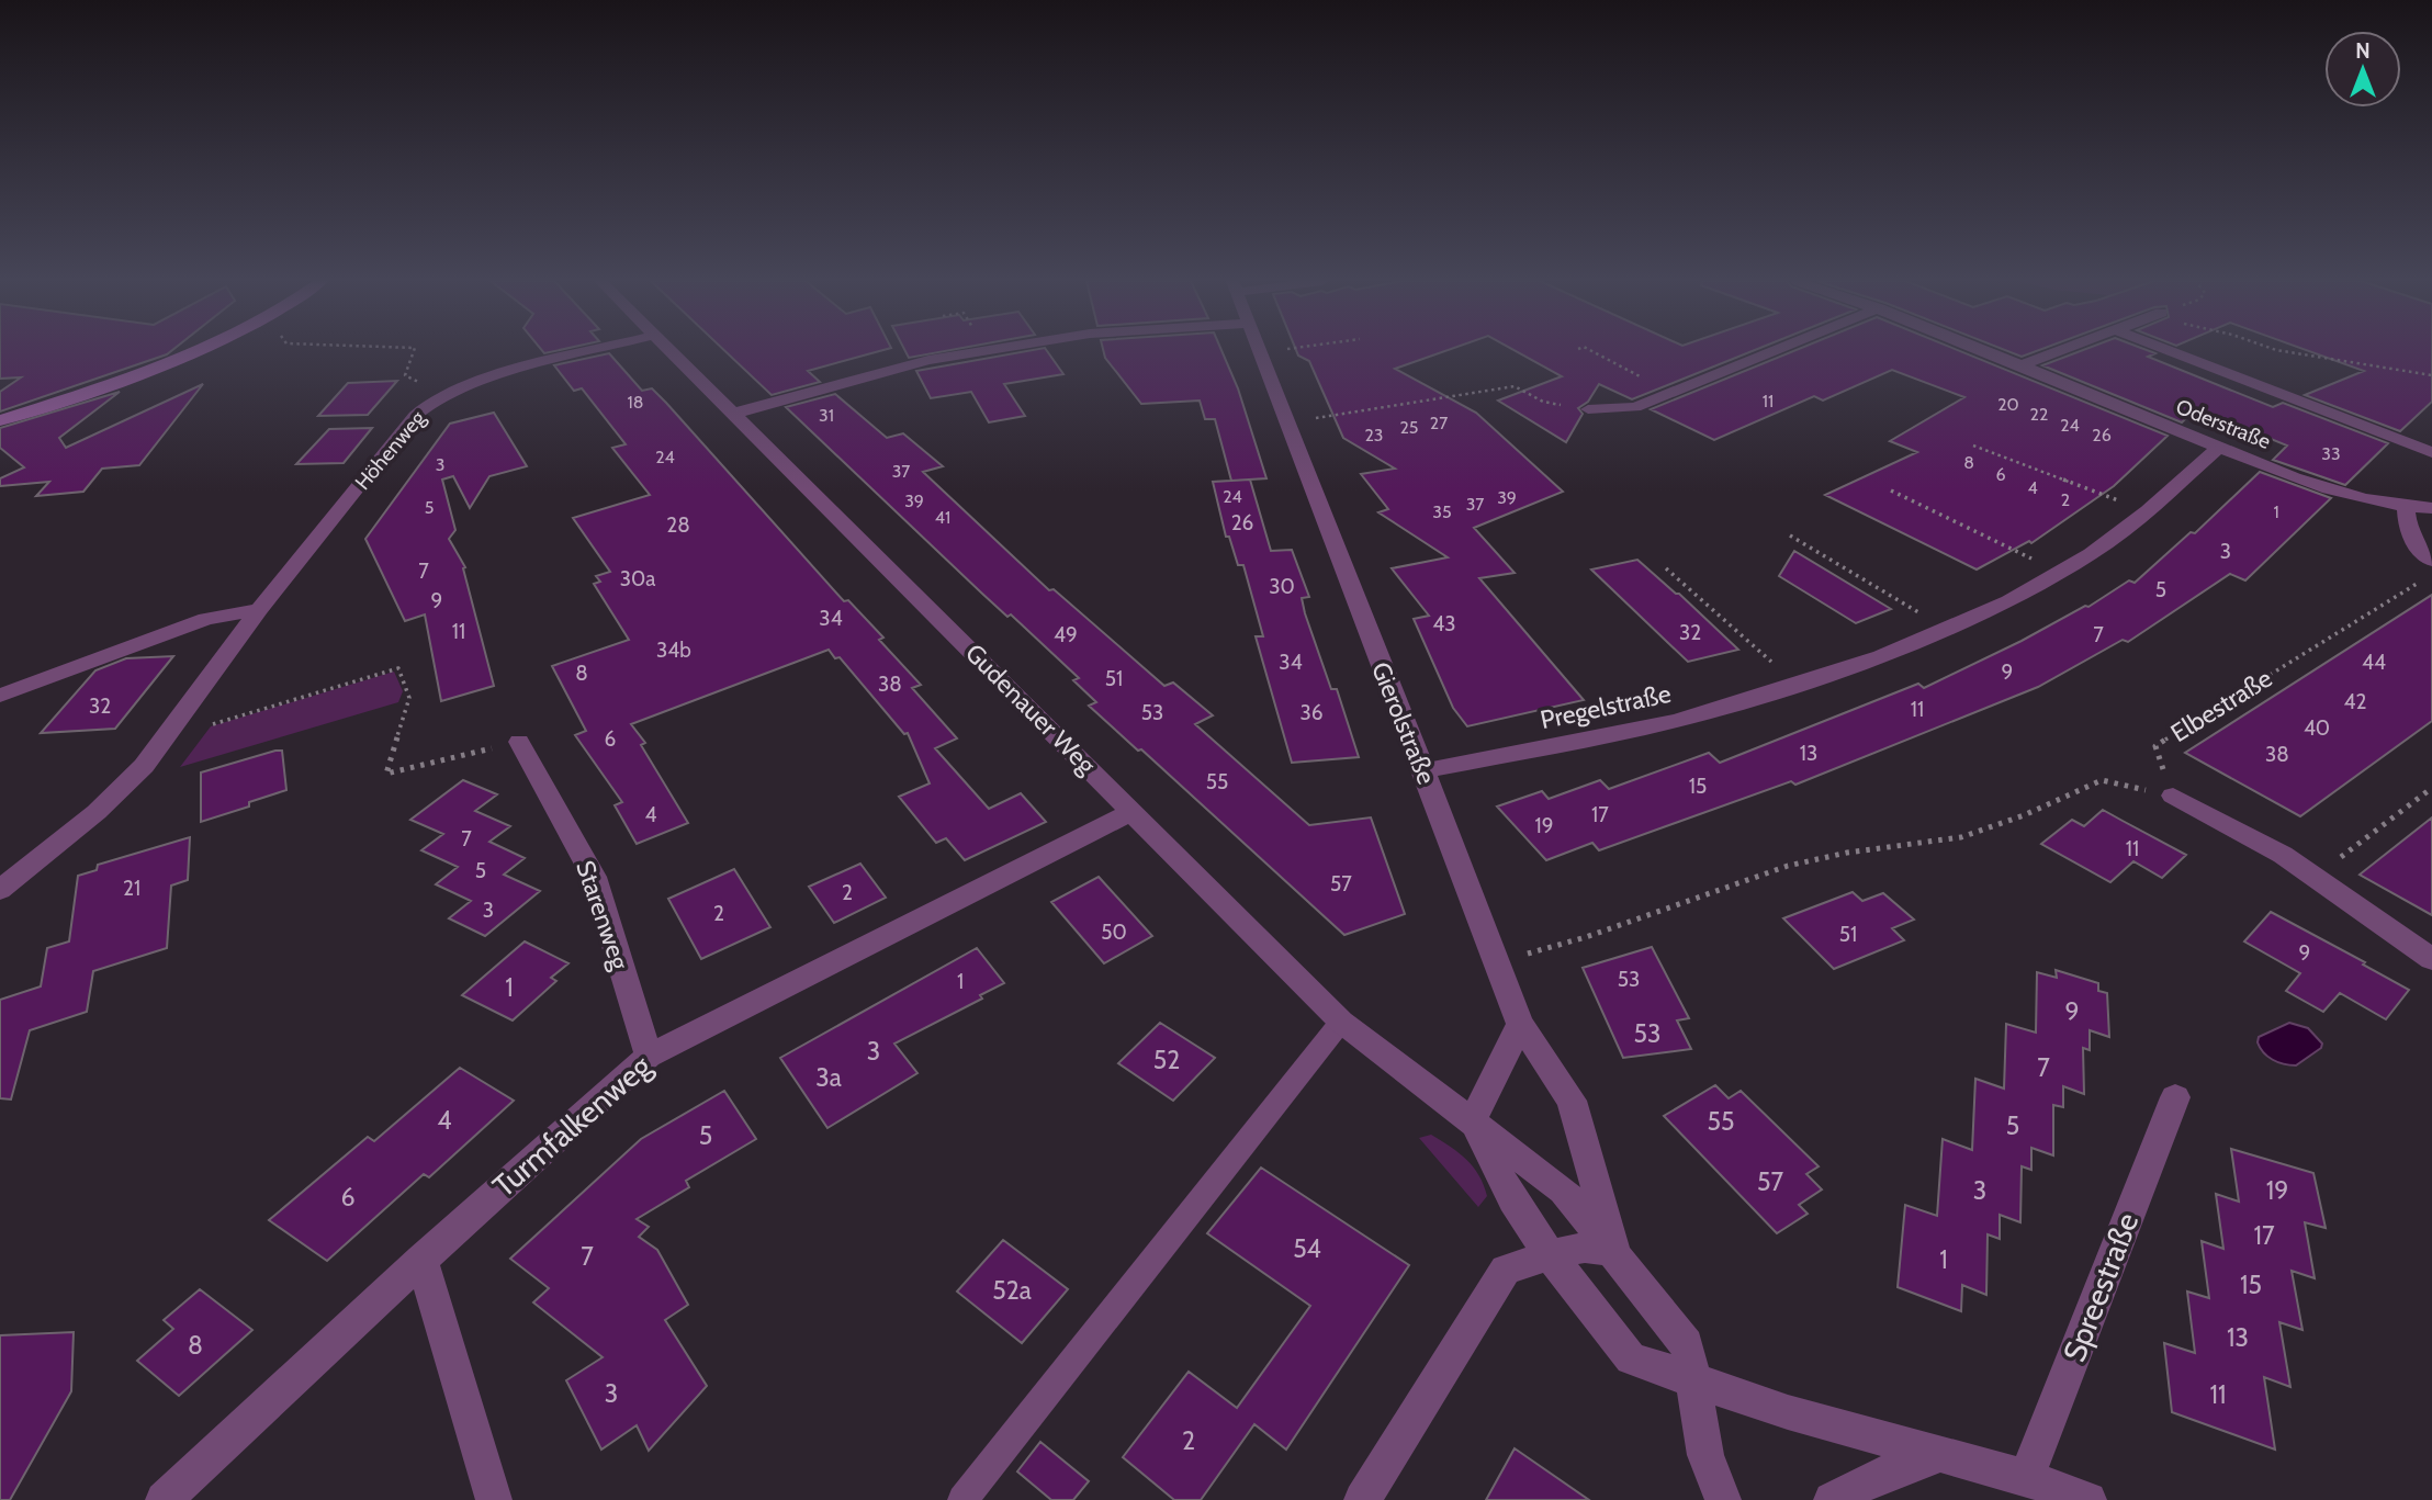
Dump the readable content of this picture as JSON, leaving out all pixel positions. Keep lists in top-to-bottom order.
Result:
{
  "streets": {
    "street": [
      "Oderstraße",
      "Höhenweg",
      "Pregelstraße",
      "Gudenauer Weg",
      "Gierolstraße",
      "Starenweg",
      "Turmfalkenweg",
      "Spreestraße"
    ],
    "path": ["Elbestraße"]
  },
  "crossings": [
    ["Oderstraße", "Pregelstraße"],
    ["Pregelstraße", "Gierolstraße"],
    ["Gudenauer Weg", "Gierolstraße"],
    ["Gudenauer Weg", "Turmfalkenweg"],
    ["Starenweg", "Turmfalkenweg"]
  ],
  "house_numbers": [
    "11",
    "18",
    "20",
    "22",
    "31",
    "27",
    "24",
    "25",
    "23",
    "26",
    "33",
    "24",
    "8",
    "3",
    "37",
    "6",
    "4",
    "24",
    "39",
    "2",
    "39",
    "37",
    "5",
    "35",
    "1",
    "41",
    "26",
    "28",
    "3",
    "7",
    "30a",
    "30",
    "5",
    "9",
    "34",
    "43",
    "11",
    "32",
    "49",
    "7",
    "34b",
    "34",
    "44",
    "9",
    "8",
    "51",
    "38",
    "42",
    "32",
    "11",
    "53",
    "36",
    "40",
    "6",
    "13",
    "38",
    "55",
    "15",
    "4",
    "17",
    "19",
    "7",
    "11",
    "5",
    "57",
    "21",
    "2",
    "3",
    "2",
    "50",
    "51",
    "9",
    "53",
    "1",
    "1",
    "9",
    "53",
    "3",
    "52",
    "7",
    "3a",
    "4",
    "55",
    "5",
    "5",
    "57",
    "3",
    "19",
    "6",
    "17",
    "54",
    "7",
    "1",
    "15",
    "52a",
    "13",
    "8",
    "3",
    "11",
    "2"
  ],
  "north": "top"
}
